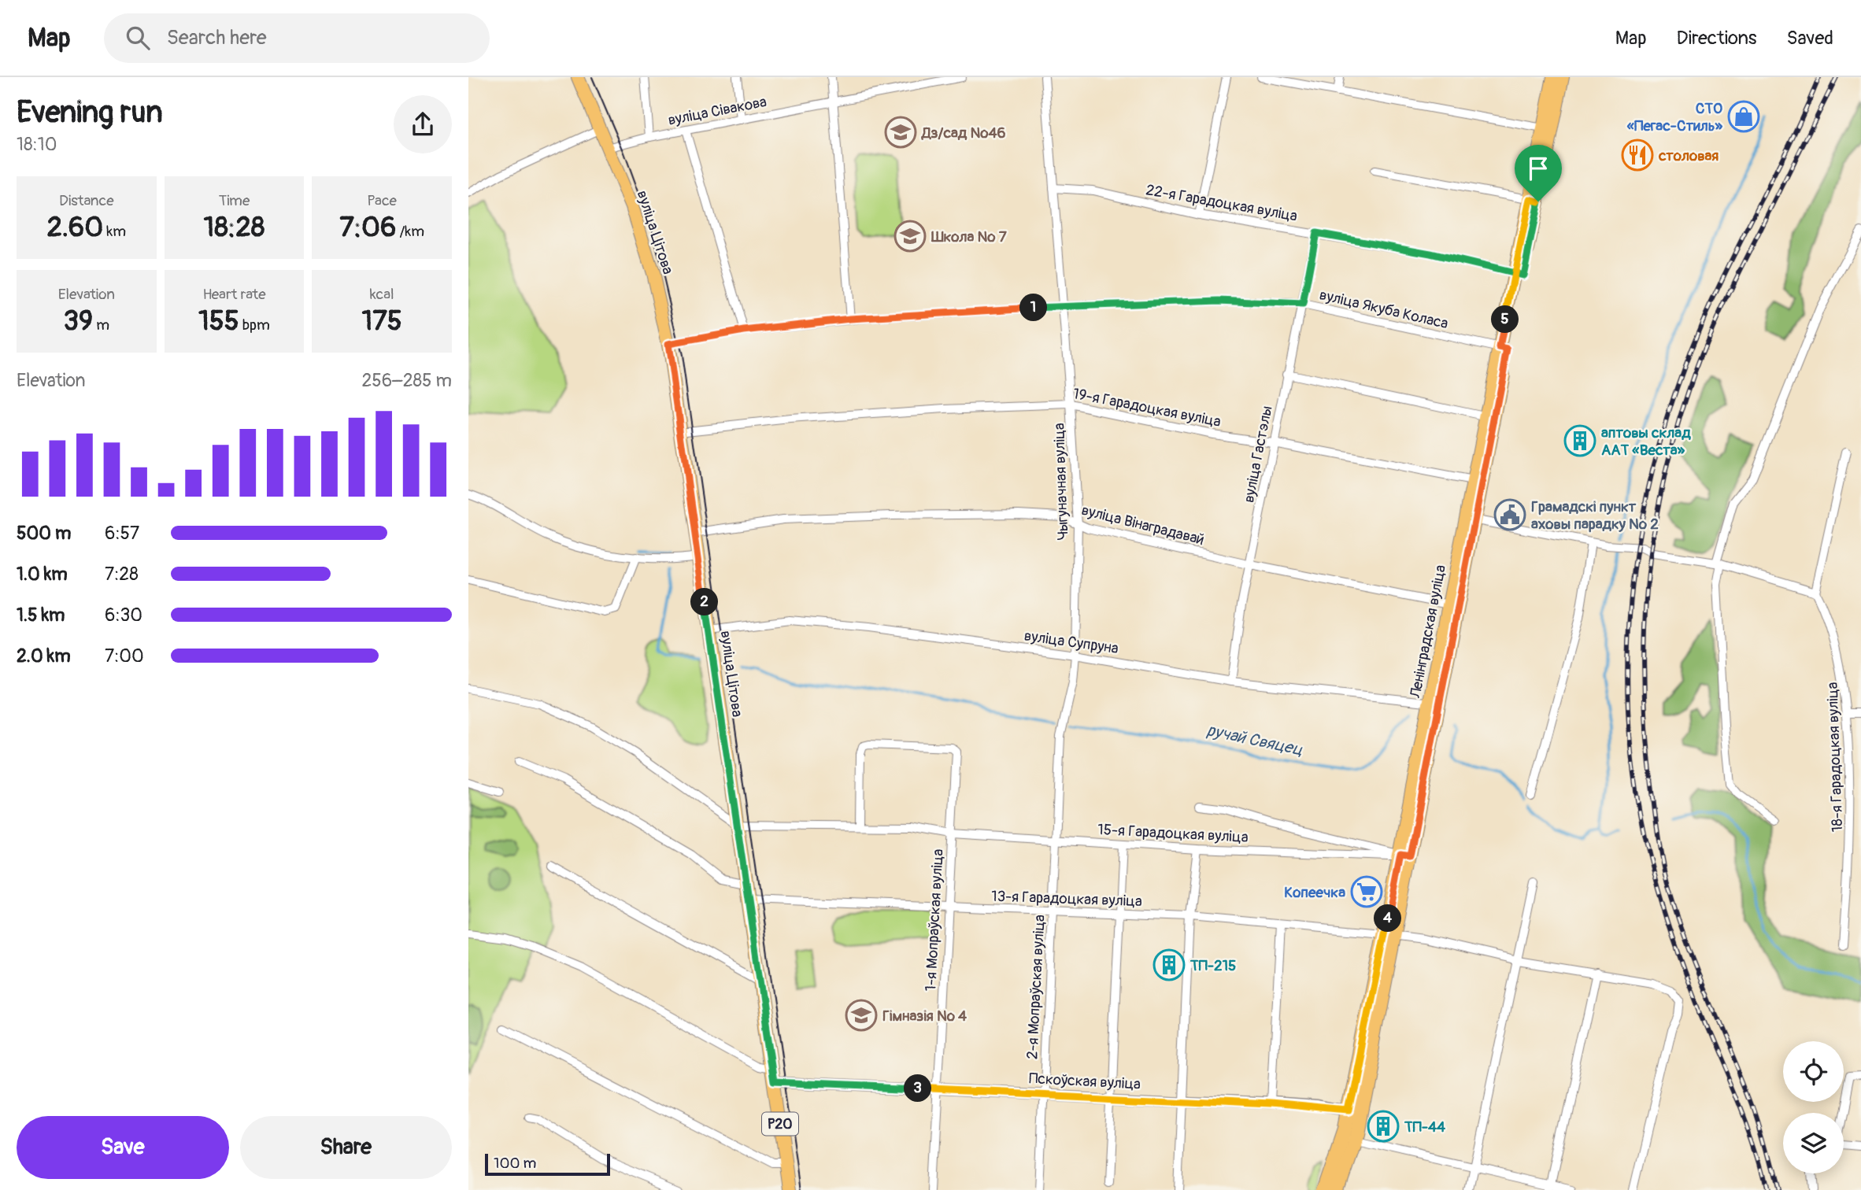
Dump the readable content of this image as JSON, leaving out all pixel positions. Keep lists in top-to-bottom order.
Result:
{
  "streets": {
    "main road": ["вуліца Цітова", "Ленінградская вуліца", "Р20"],
    "street": [
      "вуліца Сівакова",
      "22-я Гарадоцкая вуліца",
      "вуліца Якуба Коласа",
      "19-я Гарадоцкая вуліца",
      "вуліца Гастэлы",
      "Чыгуначная вуліца",
      "вуліца Вінаградавай",
      "вуліца Супруна",
      "18-я Гарадоцкая вуліца",
      "15-я Гарадоцкая вуліца",
      "13-я Гарадоцкая вуліца",
      "1-я Мопраўская вуліца",
      "2-я Мопраўская вуліца",
      "Пскоўская вуліца"
    ]
  },
  "crossings": [
    ["вуліца Сівакова", "вуліца Цітова"],
    ["22-я Гарадоцкая вуліца", "вуліца Гастэлы"],
    ["22-я Гарадоцкая вуліца", "Чыгуначная вуліца"],
    ["22-я Гарадоцкая вуліца", "Ленінградская вуліца"],
    ["вуліца Цітова", "вуліца Якуба Коласа"],
    ["вуліца Цітова", "19-я Гарадоцкая вуліца"],
    ["вуліца Цітова", "вуліца Вінаградавай"],
    ["вуліца Цітова", "вуліца Супруна"],
    ["вуліца Цітова", "15-я Гарадоцкая вуліца"],
    ["вуліца Цітова", "13-я Гарадоцкая вуліца"],
    ["вуліца Цітова", "Пскоўская вуліца"],
    ["вуліца Якуба Коласа", "вуліца Гастэлы"],
    ["вуліца Якуба Коласа", "Чыгуначная вуліца"],
    ["вуліца Якуба Коласа", "Ленінградская вуліца"],
    ["19-я Гарадоцкая вуліца", "вуліца Гастэлы"],
    ["19-я Гарадоцкая вуліца", "Чыгуначная вуліца"],
    ["19-я Гарадоцкая вуліца", "Ленінградская вуліца"],
    ["вуліца Гастэлы", "вуліца Вінаградавай"],
    ["вуліца Гастэлы", "вуліца Супруна"],
    ["Чыгуначная вуліца", "вуліца Вінаградавай"],
    ["Чыгуначная вуліца", "вуліца Супруна"],
    ["Чыгуначная вуліца", "2-я Мопраўская вуліца"],
    ["вуліца Вінаградавай", "Ленінградская вуліца"],
    ["Ленінградская вуліца", "вуліца Супруна"],
    ["Ленінградская вуліца", "15-я Гарадоцкая вуліца"],
    ["Ленінградская вуліца", "13-я Гарадоцкая вуліца"],
    ["Ленінградская вуліца", "Пскоўская вуліца"],
    ["вуліца Супруна", "2-я Мопраўская вуліца"],
    ["15-я Гарадоцкая вуліца", "1-я Мопраўская вуліца"],
    ["15-я Гарадоцкая вуліца", "2-я Мопраўская вуліца"],
    ["13-я Гарадоцкая вуліца", "1-я Мопраўская вуліца"],
    ["13-я Гарадоцкая вуліца", "2-я Мопраўская вуліца"],
    ["1-я Мопраўская вуліца", "Пскоўская вуліца"],
    ["2-я Мопраўская вуліца", "Пскоўская вуліца"]
  ],
  "water": ["ручай Свяцец"],
  "places": {
    "shop": ["СТО «Пегас-Стиль»"],
    "school or university": ["Дз/сад №46", "Школа № 7", "Гімназія № 4"],
    "restaurant": ["столовая"],
    "building": ["аптовы склад ААТ «Веста»", "ТП-215", "ТП-44"],
    "public building": ["Грамадскі пункт аховы парадку № 2"],
    "supermarket": ["Копеечка"]
  },
  "scale_bar": "100 m",
  "page": {
    "header": "Map",
    "search": "Search here",
    "nav": ["Map", "Directions", "Saved"],
    "heading": ["Evening run", "18:10"],
    "stats": [
      ["Distance", "2.60 km"],
      ["Time", "18:28"],
      ["Pace", "7:06 /km"],
      ["Elevation", "39 m"],
      ["Heart rate", "155 bpm"],
      ["kcal", "175"]
    ],
    "pins": [
      "1",
      "5",
      "2",
      "4",
      "3"
    ],
    "chart": ["Elevation", "256–285 m"],
    "list": [
      {
        "name": "500 m",
        "note": "6:57"
      },
      {
        "name": "1.0 km",
        "note": "7:28"
      },
      {
        "name": "1.5 km",
        "note": "6:30"
      },
      {
        "name": "2.0 km",
        "note": "7:00"
      }
    ],
    "buttons": ["Save", "Share"],
    "scale": "100 m"
  }
}
